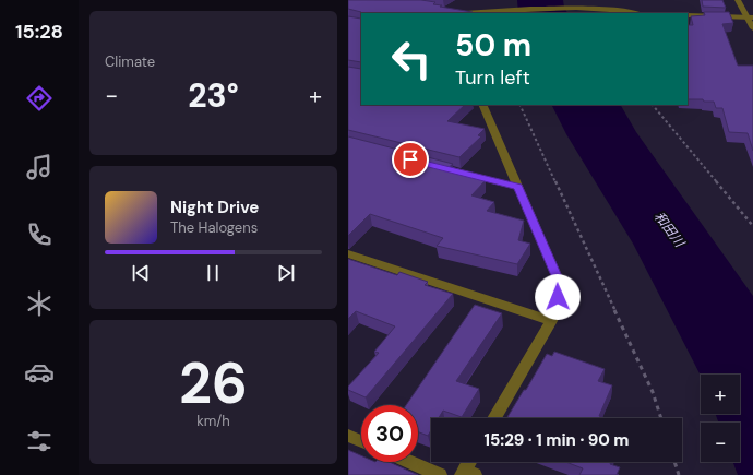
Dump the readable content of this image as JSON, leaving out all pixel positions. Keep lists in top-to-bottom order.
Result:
{
  "water": ["和田川"],
  "page": {
    "tabs": "15:28",
    "tile": [
      "Climate",
      ["26", "km/h"]
    ],
    "turn": ["50 m", "Turn left"],
    "heat": ["−", "23°", "+"],
    "song": ["Night Drive", "The Halogens"],
    "map_buttons": ["+", "−"],
    "limit": "30",
    "trip": "15:29 · 1 min · 90 m"
  }
}
